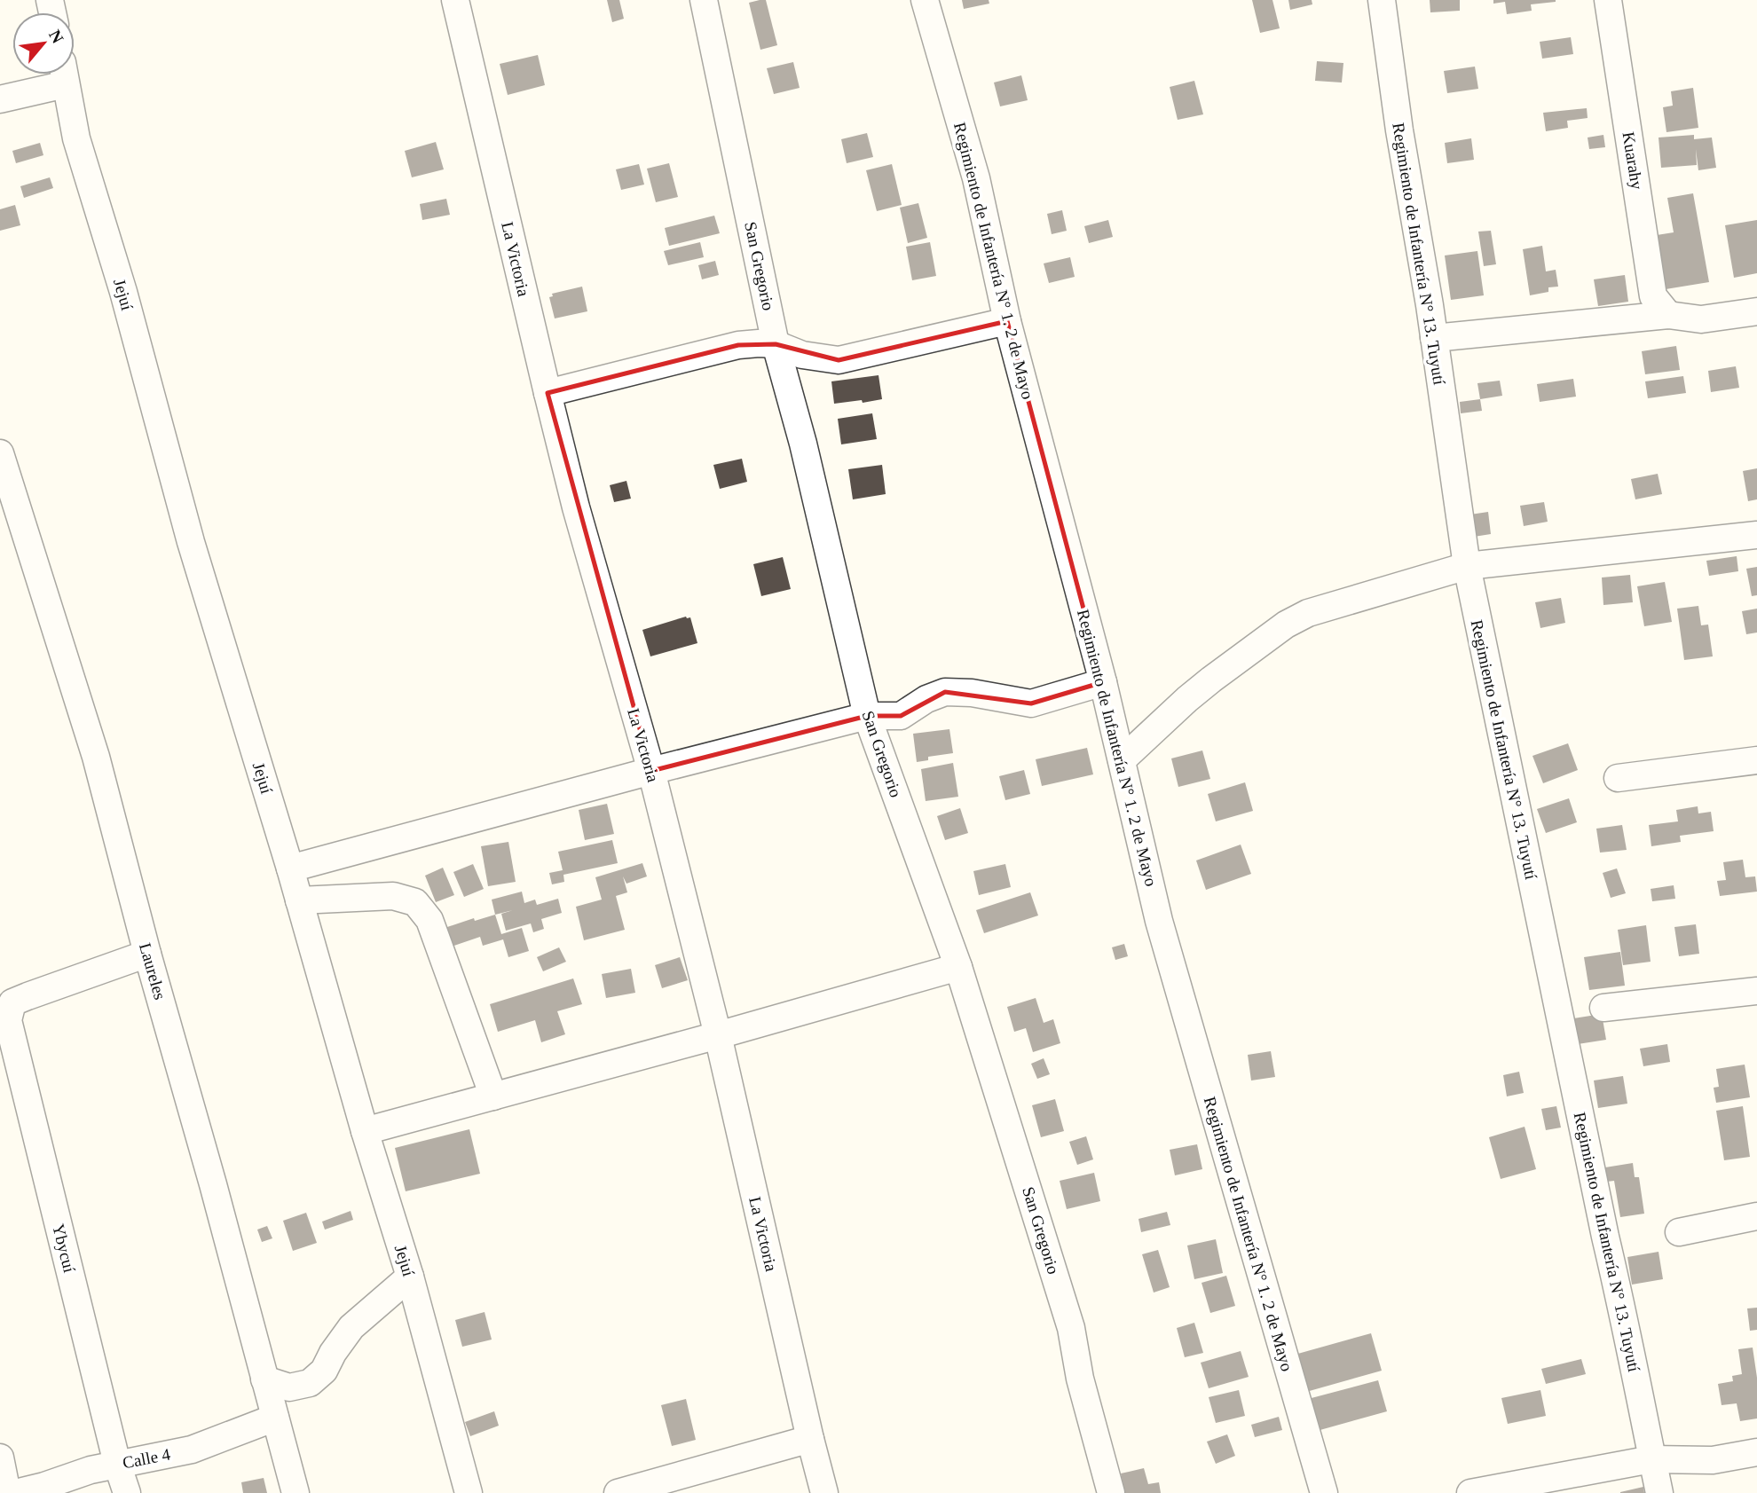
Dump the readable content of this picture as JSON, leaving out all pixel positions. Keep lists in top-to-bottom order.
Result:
{
  "streets": {
    "street": [
      "Kuarahy",
      "Regimiento de Infantería N° 13. Tuyutí",
      "La Victoria",
      "Regimiento de Infantería N° 1. 2 de Mayo",
      "San Gregorio",
      "Jejuí",
      "Laureles",
      "Ybycuí",
      "Calle 4"
    ]
  },
  "crossings": [
    ["Laureles", "Calle 4"],
    ["Ybycuí", "Calle 4"]
  ],
  "north": "top right"
}
